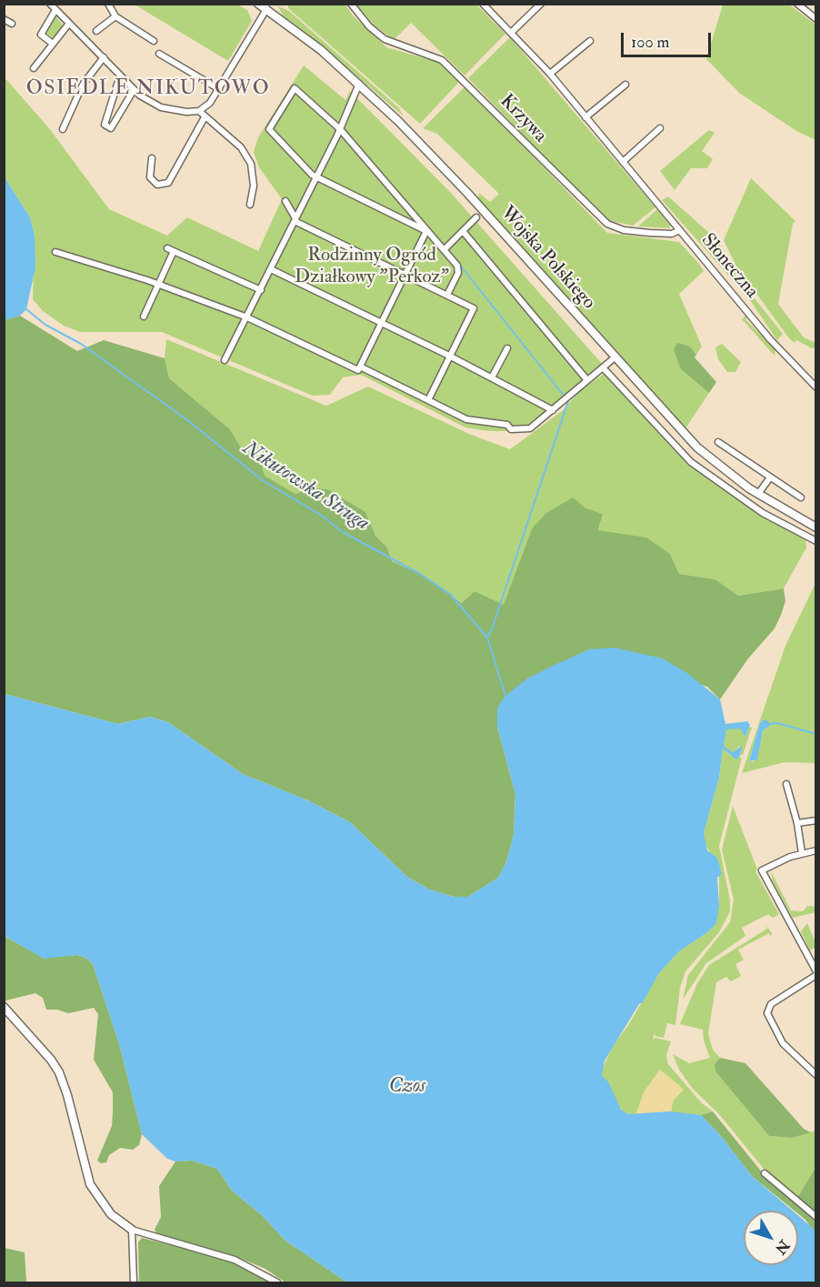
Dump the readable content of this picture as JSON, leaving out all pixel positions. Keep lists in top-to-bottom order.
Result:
{
  "streets": {
    "street": ["Krzywa", "Wojska Polskiego", "Słoneczna"]
  },
  "crossings": [
    ["Krzywa", "Słoneczna"]
  ],
  "districts": ["OSIEDLE NIKUTOWO"],
  "water": ["Nikutowska Struga", "Czos"],
  "parks": ["Rodzinny Ogród Działkowy \"Perkoz\""],
  "scale_bar": "100 m",
  "north": "bottom right"
}
